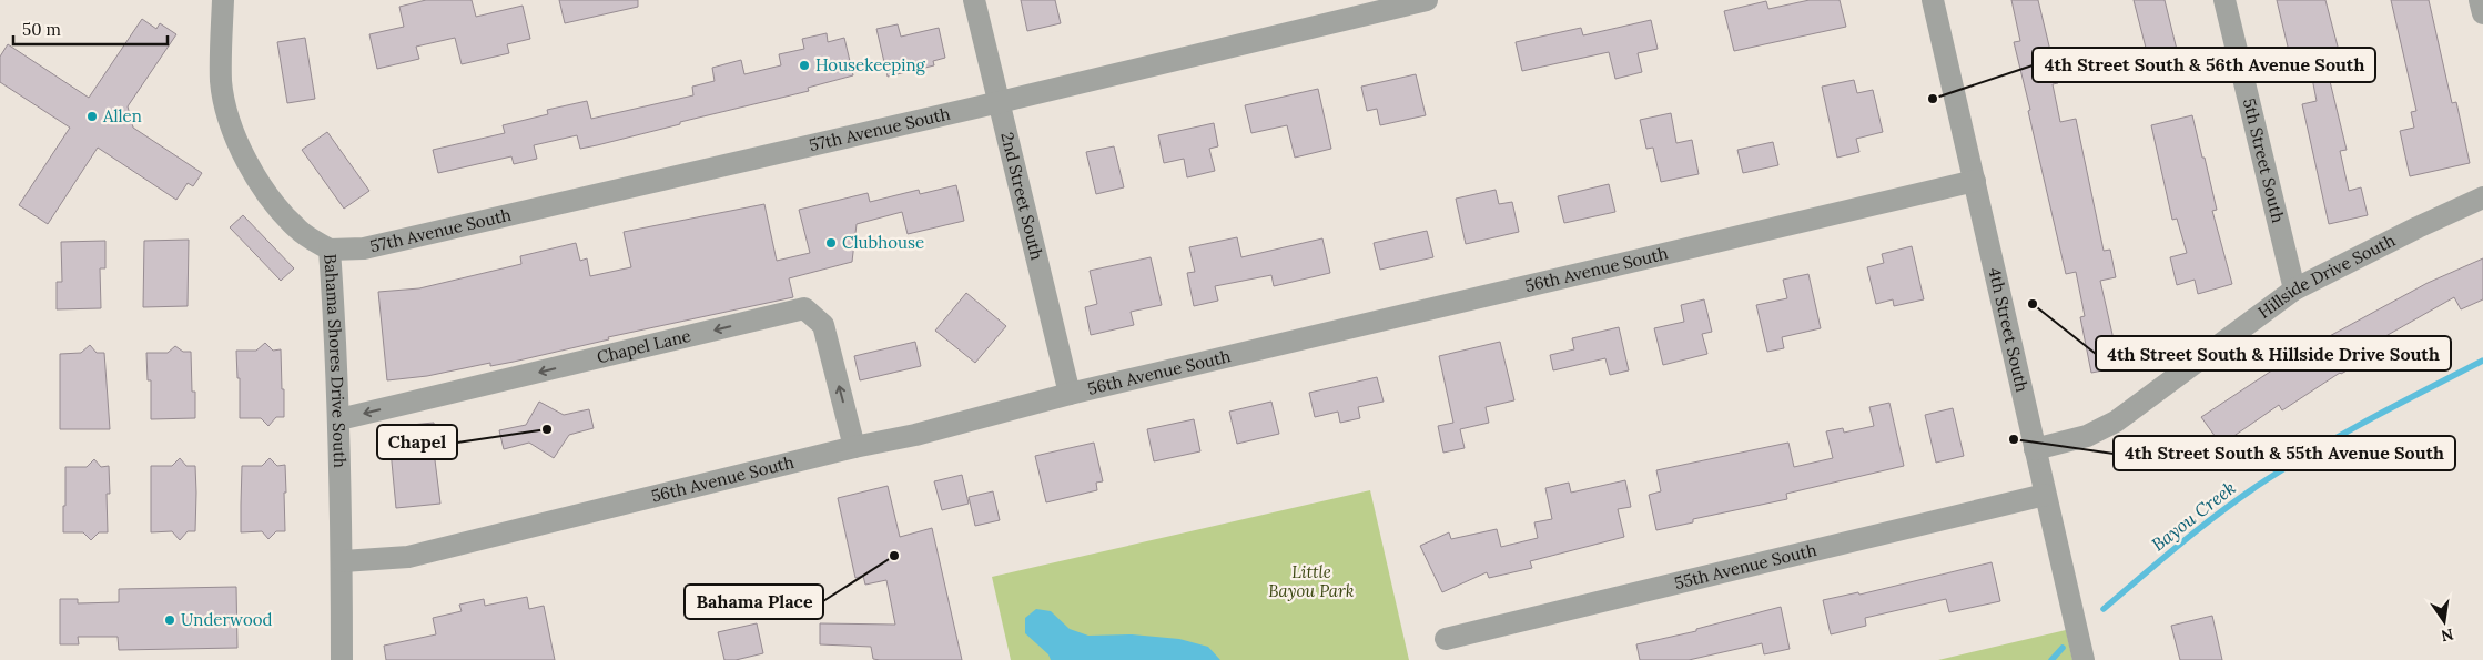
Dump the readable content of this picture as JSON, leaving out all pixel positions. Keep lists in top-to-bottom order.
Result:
{
  "streets": {
    "street": [
      "57th Avenue South",
      "5th Street South",
      "2nd Street South",
      "56th Avenue South",
      "Hillside Drive South",
      "4th Street South",
      "Chapel Lane",
      "Bahama Shores Drive South",
      "55th Avenue South"
    ]
  },
  "crossings": [
    ["57th Avenue South", "2nd Street South"],
    ["57th Avenue South", "Bahama Shores Drive South"],
    ["5th Street South", "Hillside Drive South"],
    ["2nd Street South", "56th Avenue South"],
    ["56th Avenue South", "4th Street South"],
    ["56th Avenue South", "Chapel Lane"],
    ["56th Avenue South", "Bahama Shores Drive South"],
    ["Hillside Drive South", "4th Street South"],
    ["4th Street South", "55th Avenue South"],
    ["Chapel Lane", "Bahama Shores Drive South"]
  ],
  "one_way": ["Chapel Lane"],
  "water": ["Bayou Creek"],
  "parks": ["Little Bayou Park"],
  "places": [
    "Housekeeping",
    "4th Street South & 56th Avenue South",
    "Allen",
    "Clubhouse",
    "4th Street South & Hillside Drive South",
    "Chapel",
    "4th Street South & 55th Avenue South",
    "Bahama Place",
    "Underwood"
  ],
  "scale_bar": "50 m",
  "north": "bottom"
}
